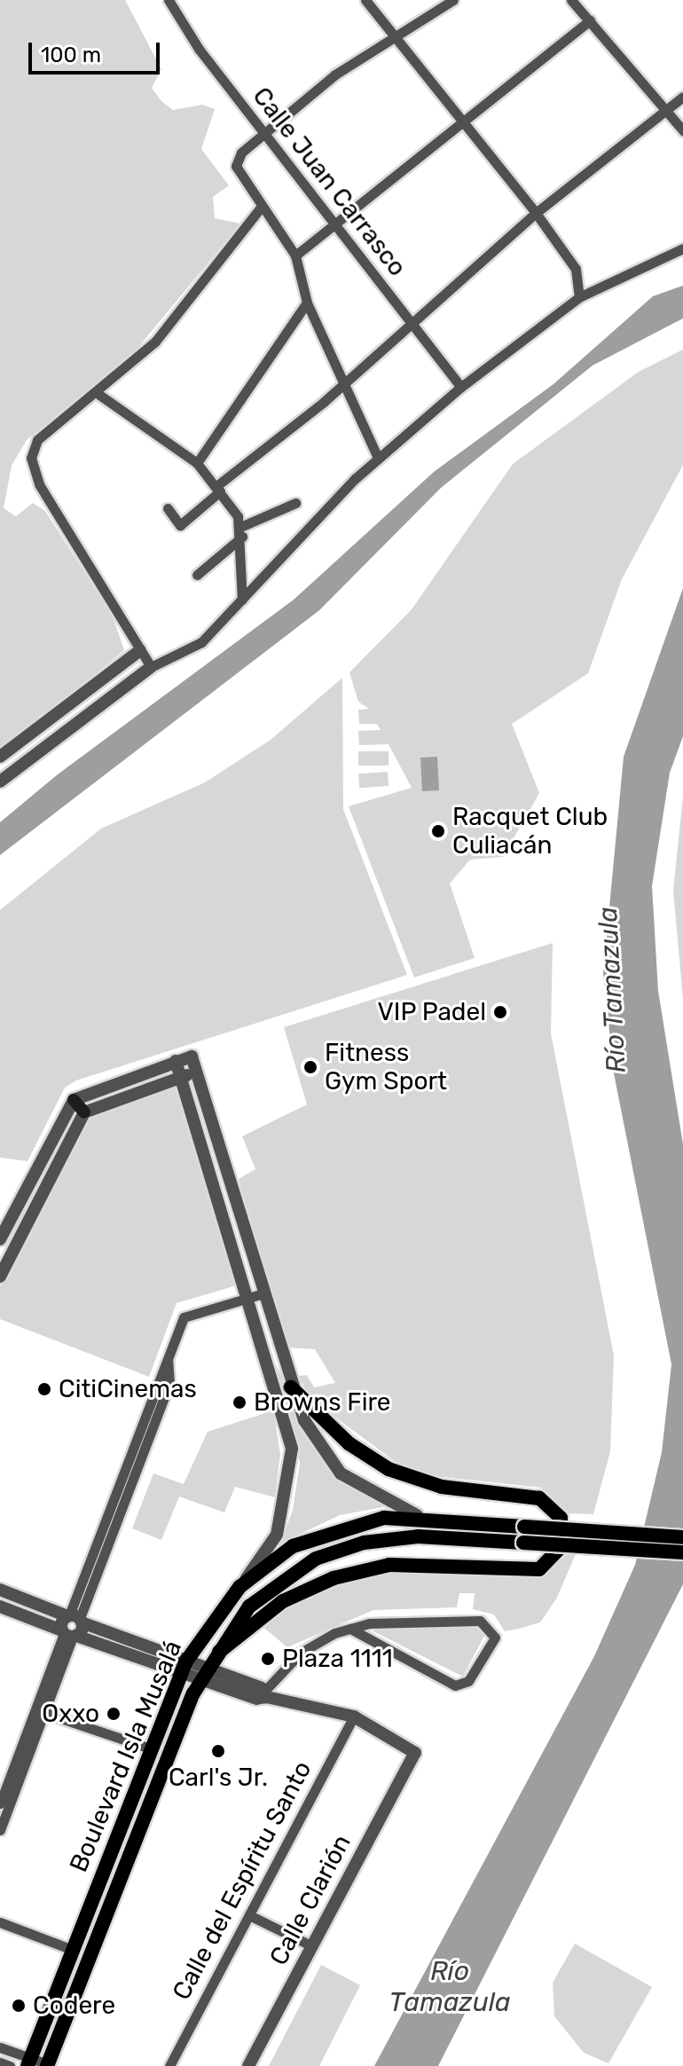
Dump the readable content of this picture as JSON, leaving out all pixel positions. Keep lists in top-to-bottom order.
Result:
{
  "streets": {
    "main road": ["Boulevard Isla Musalá"],
    "street": ["Calle Juan Carrasco", "Calle del Espíritu Santo", "Calle Clarión"]
  },
  "crossings": [
    ["Calle del Espíritu Santo", "Calle Clarión"]
  ],
  "water": ["Río Tamazula"],
  "places": [
    "Racquet Club Culiacán",
    "VIP Padel",
    "Fitness Gym Sport",
    "CitiCinemas",
    "Browns Fire",
    "Plaza 1111",
    "Oxxo",
    "Carl's Jr.",
    "Codere"
  ],
  "scale_bar": "100 m"
}
